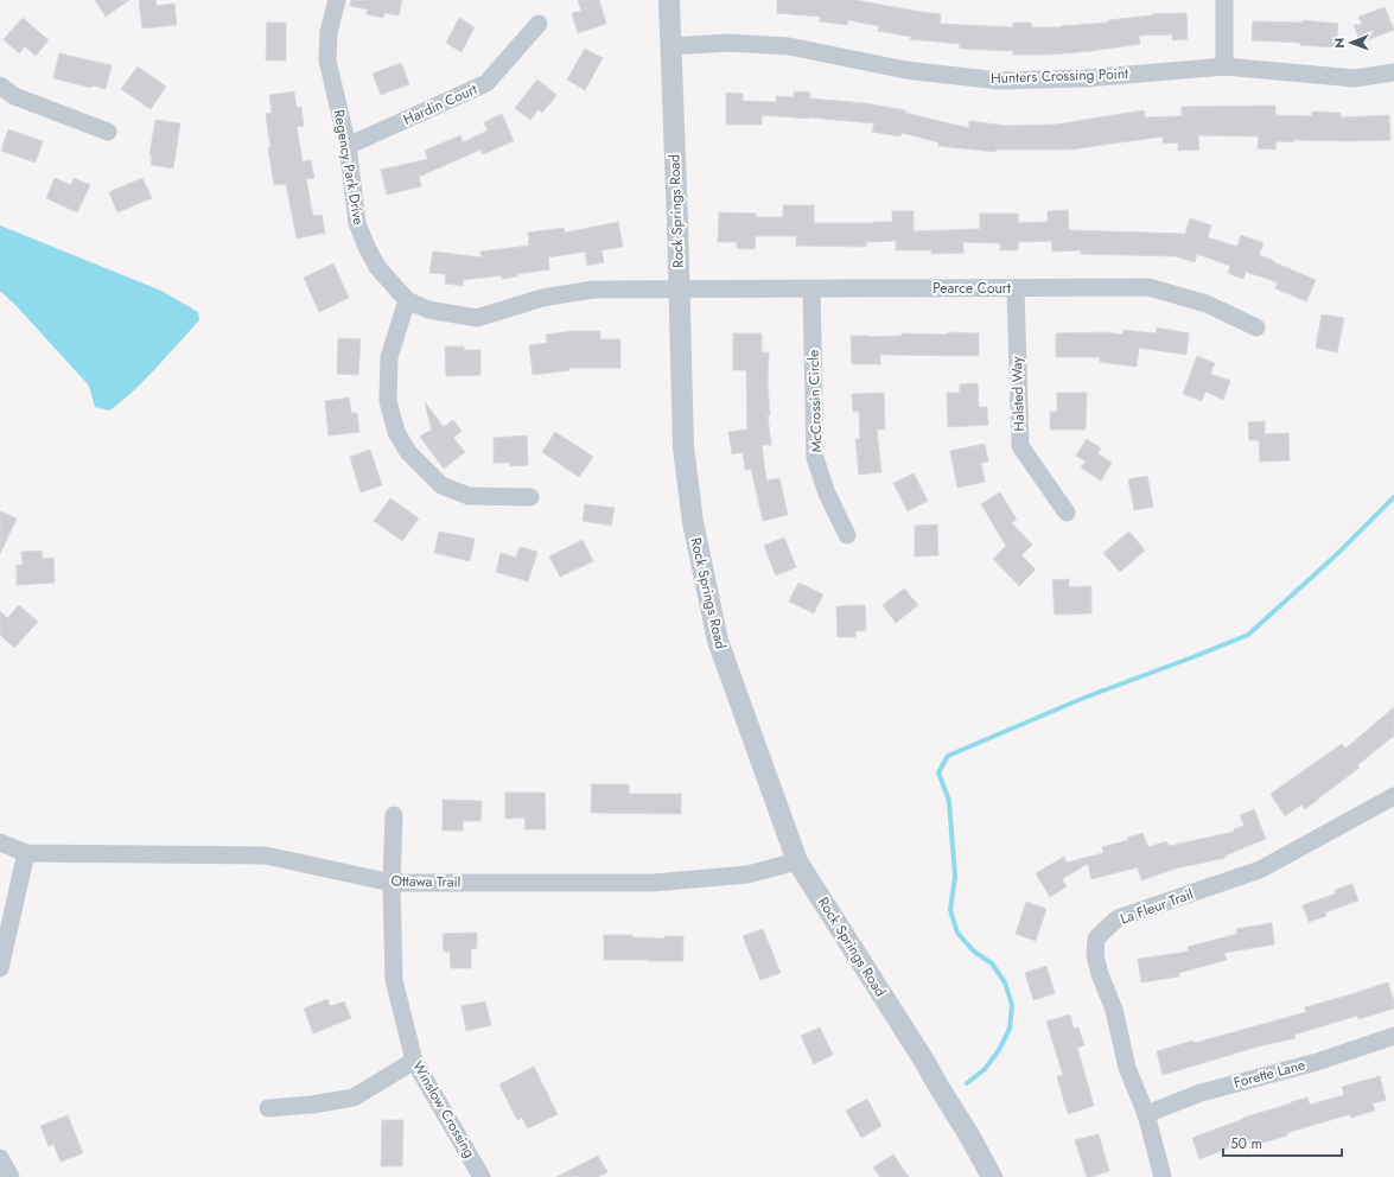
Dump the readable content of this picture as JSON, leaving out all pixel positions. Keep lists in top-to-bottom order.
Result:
{
  "streets": {
    "street": [
      "Hunters Crossing Point",
      "Hardin Court",
      "Regency Park Drive",
      "Rock Springs Road",
      "Pearce Court",
      "Halsted Way",
      "McCrossin Circle",
      "Ottawa Trail",
      "La Fleur Trail",
      "Forette Lane",
      "Winslow Crossing"
    ]
  },
  "crossings": [
    ["Hunters Crossing Point", "Rock Springs Road"],
    ["Hardin Court", "Regency Park Drive"],
    ["Regency Park Drive", "Rock Springs Road"],
    ["Regency Park Drive", "Pearce Court"],
    ["Rock Springs Road", "Pearce Court"],
    ["Rock Springs Road", "Ottawa Trail"],
    ["Pearce Court", "Halsted Way"],
    ["Pearce Court", "McCrossin Circle"],
    ["Ottawa Trail", "Winslow Crossing"],
    ["La Fleur Trail", "Forette Lane"]
  ],
  "scale_bar": "50 m",
  "north": "left"
}
